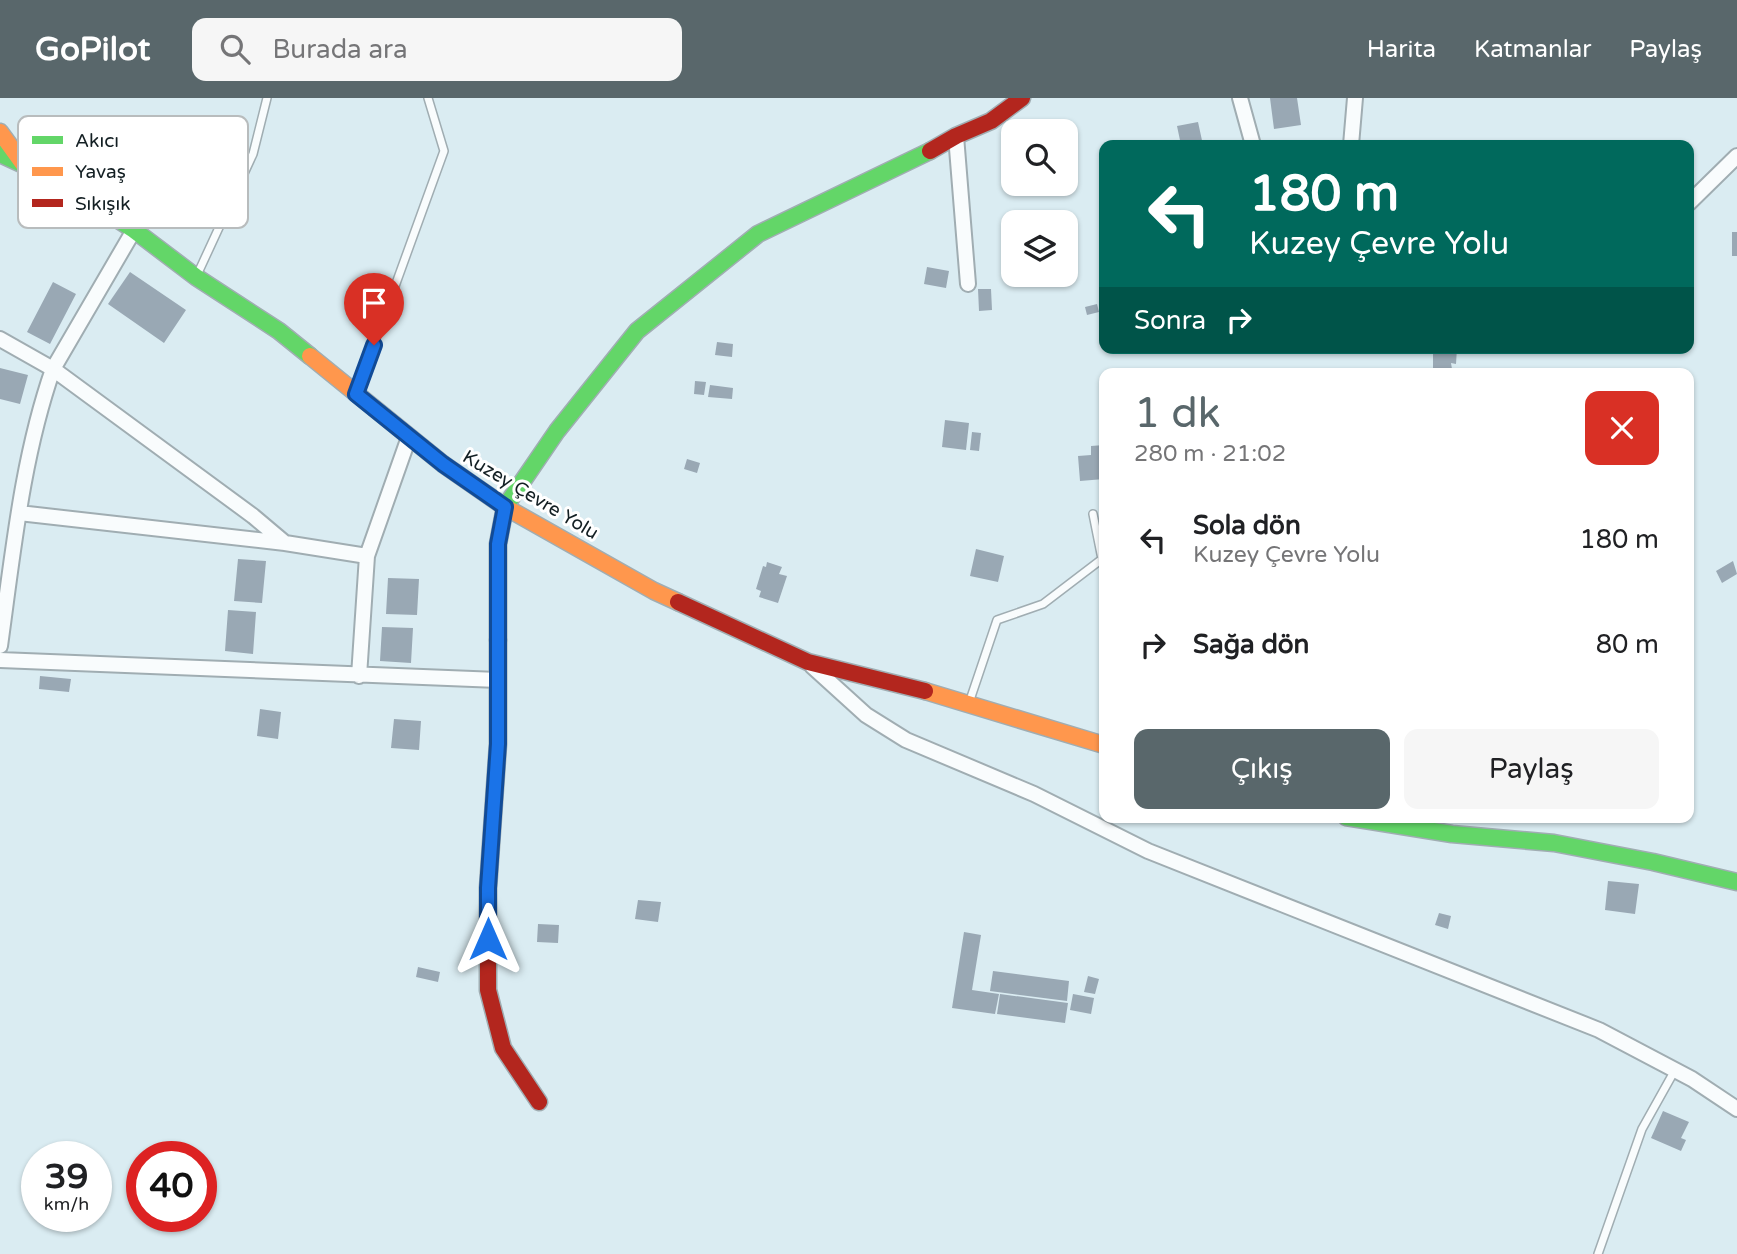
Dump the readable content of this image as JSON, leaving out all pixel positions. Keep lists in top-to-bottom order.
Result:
{
  "streets": {
    "main road": ["Kuzey Çevre Yolu"]
  },
  "legend": ["Akıcı", "Yavaş", "Sıkışık"],
  "page": {
    "header": "GoPilot",
    "search": "Burada ara",
    "nav": ["Harita", "Katmanlar", "Paylaş"],
    "turn": ["180 m", "Kuzey Çevre Yolu"],
    "then": "Sonra",
    "heading": ["1 dk", "280 m · 21:02"],
    "list": [
      {
        "name": "Sola dön",
        "note": "Kuzey Çevre Yolu",
        "value": "180 m"
      },
      {
        "name": "Sağa dön",
        "value": "80 m"
      }
    ],
    "buttons": ["Çıkış", "Paylaş"],
    "speed": "39 km/h",
    "limit": "40"
  }
}
